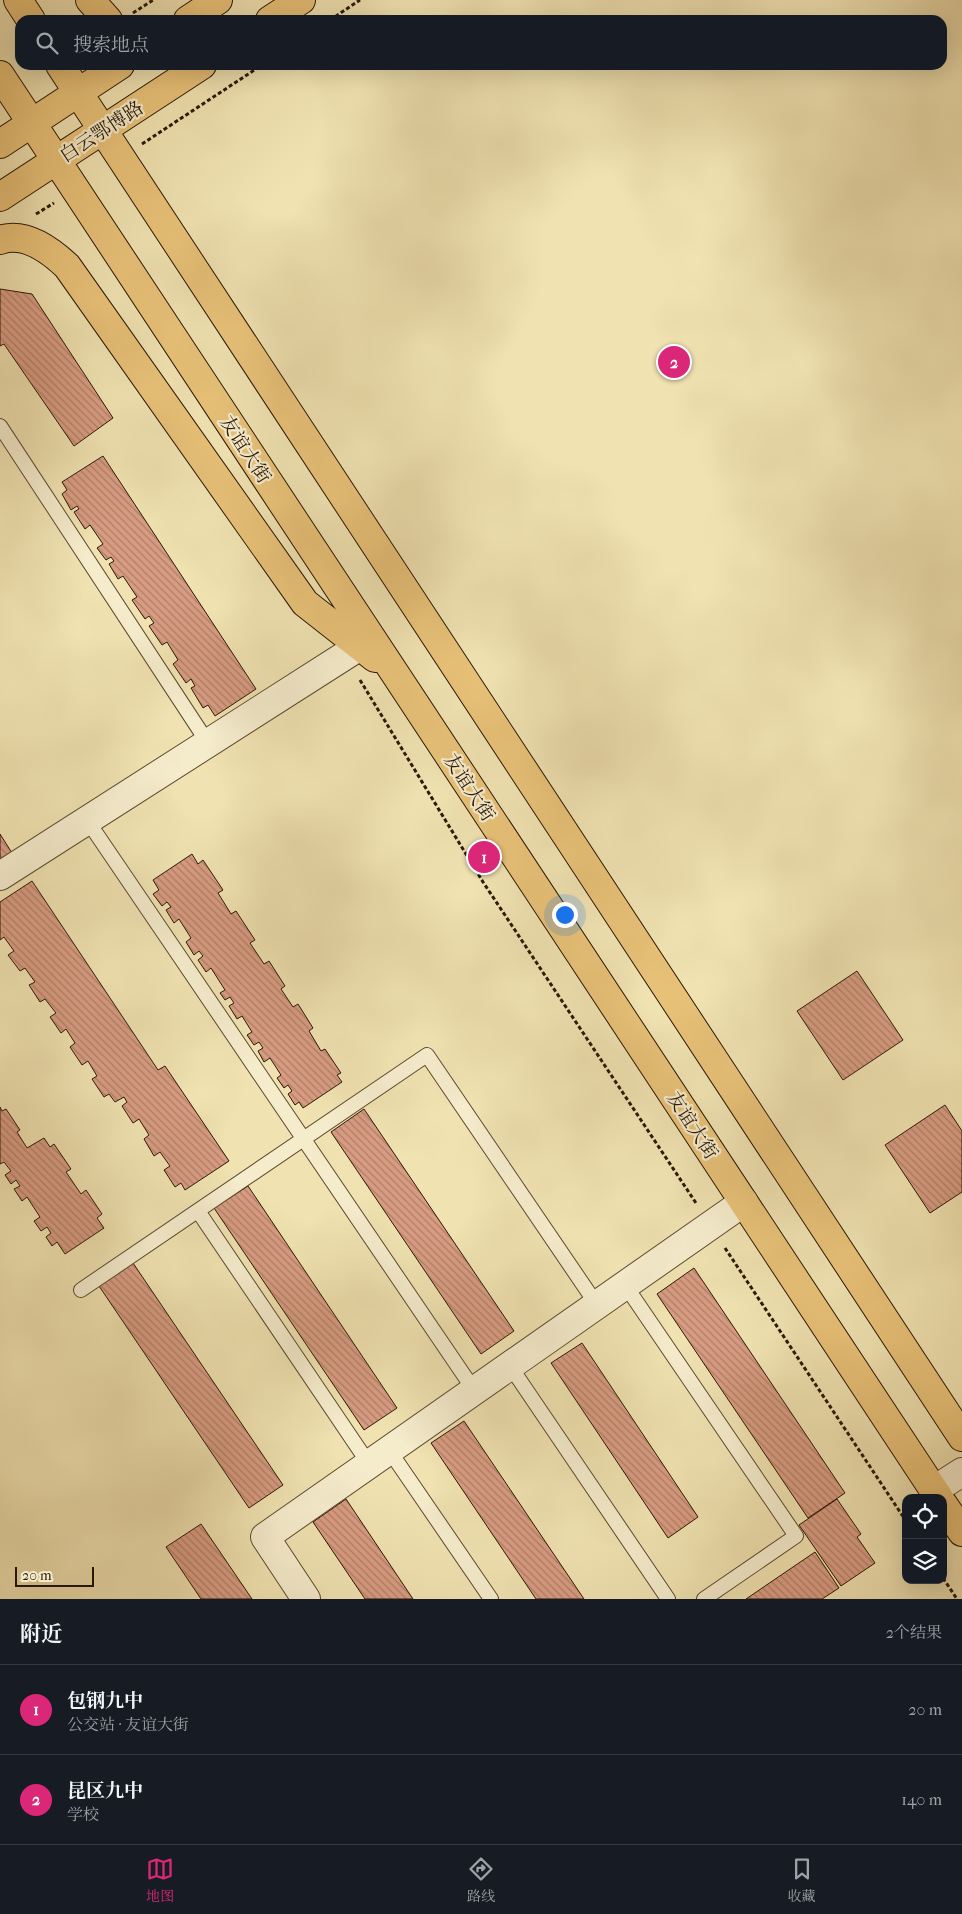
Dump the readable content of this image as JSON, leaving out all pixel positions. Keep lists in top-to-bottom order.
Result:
{
  "streets": {
    "main road": ["白云鄂博路", "友谊大街"]
  },
  "crossings": [
    ["白云鄂博路", "友谊大街"]
  ],
  "scale_bar": "20 m",
  "page": {
    "search": "搜索地点",
    "pins": ["2", "1"],
    "scale": "20 m",
    "heading": ["附近", "2个结果"],
    "list": [
      {
        "mark": "1",
        "name": "包钢九中",
        "note": "公交站 · 友谊大街",
        "value": "20 m"
      },
      {
        "mark": "2",
        "name": "昆区九中",
        "note": "学校",
        "value": "140 m"
      }
    ],
    "nav": ["地图", "路线", "收藏"]
  }
}
